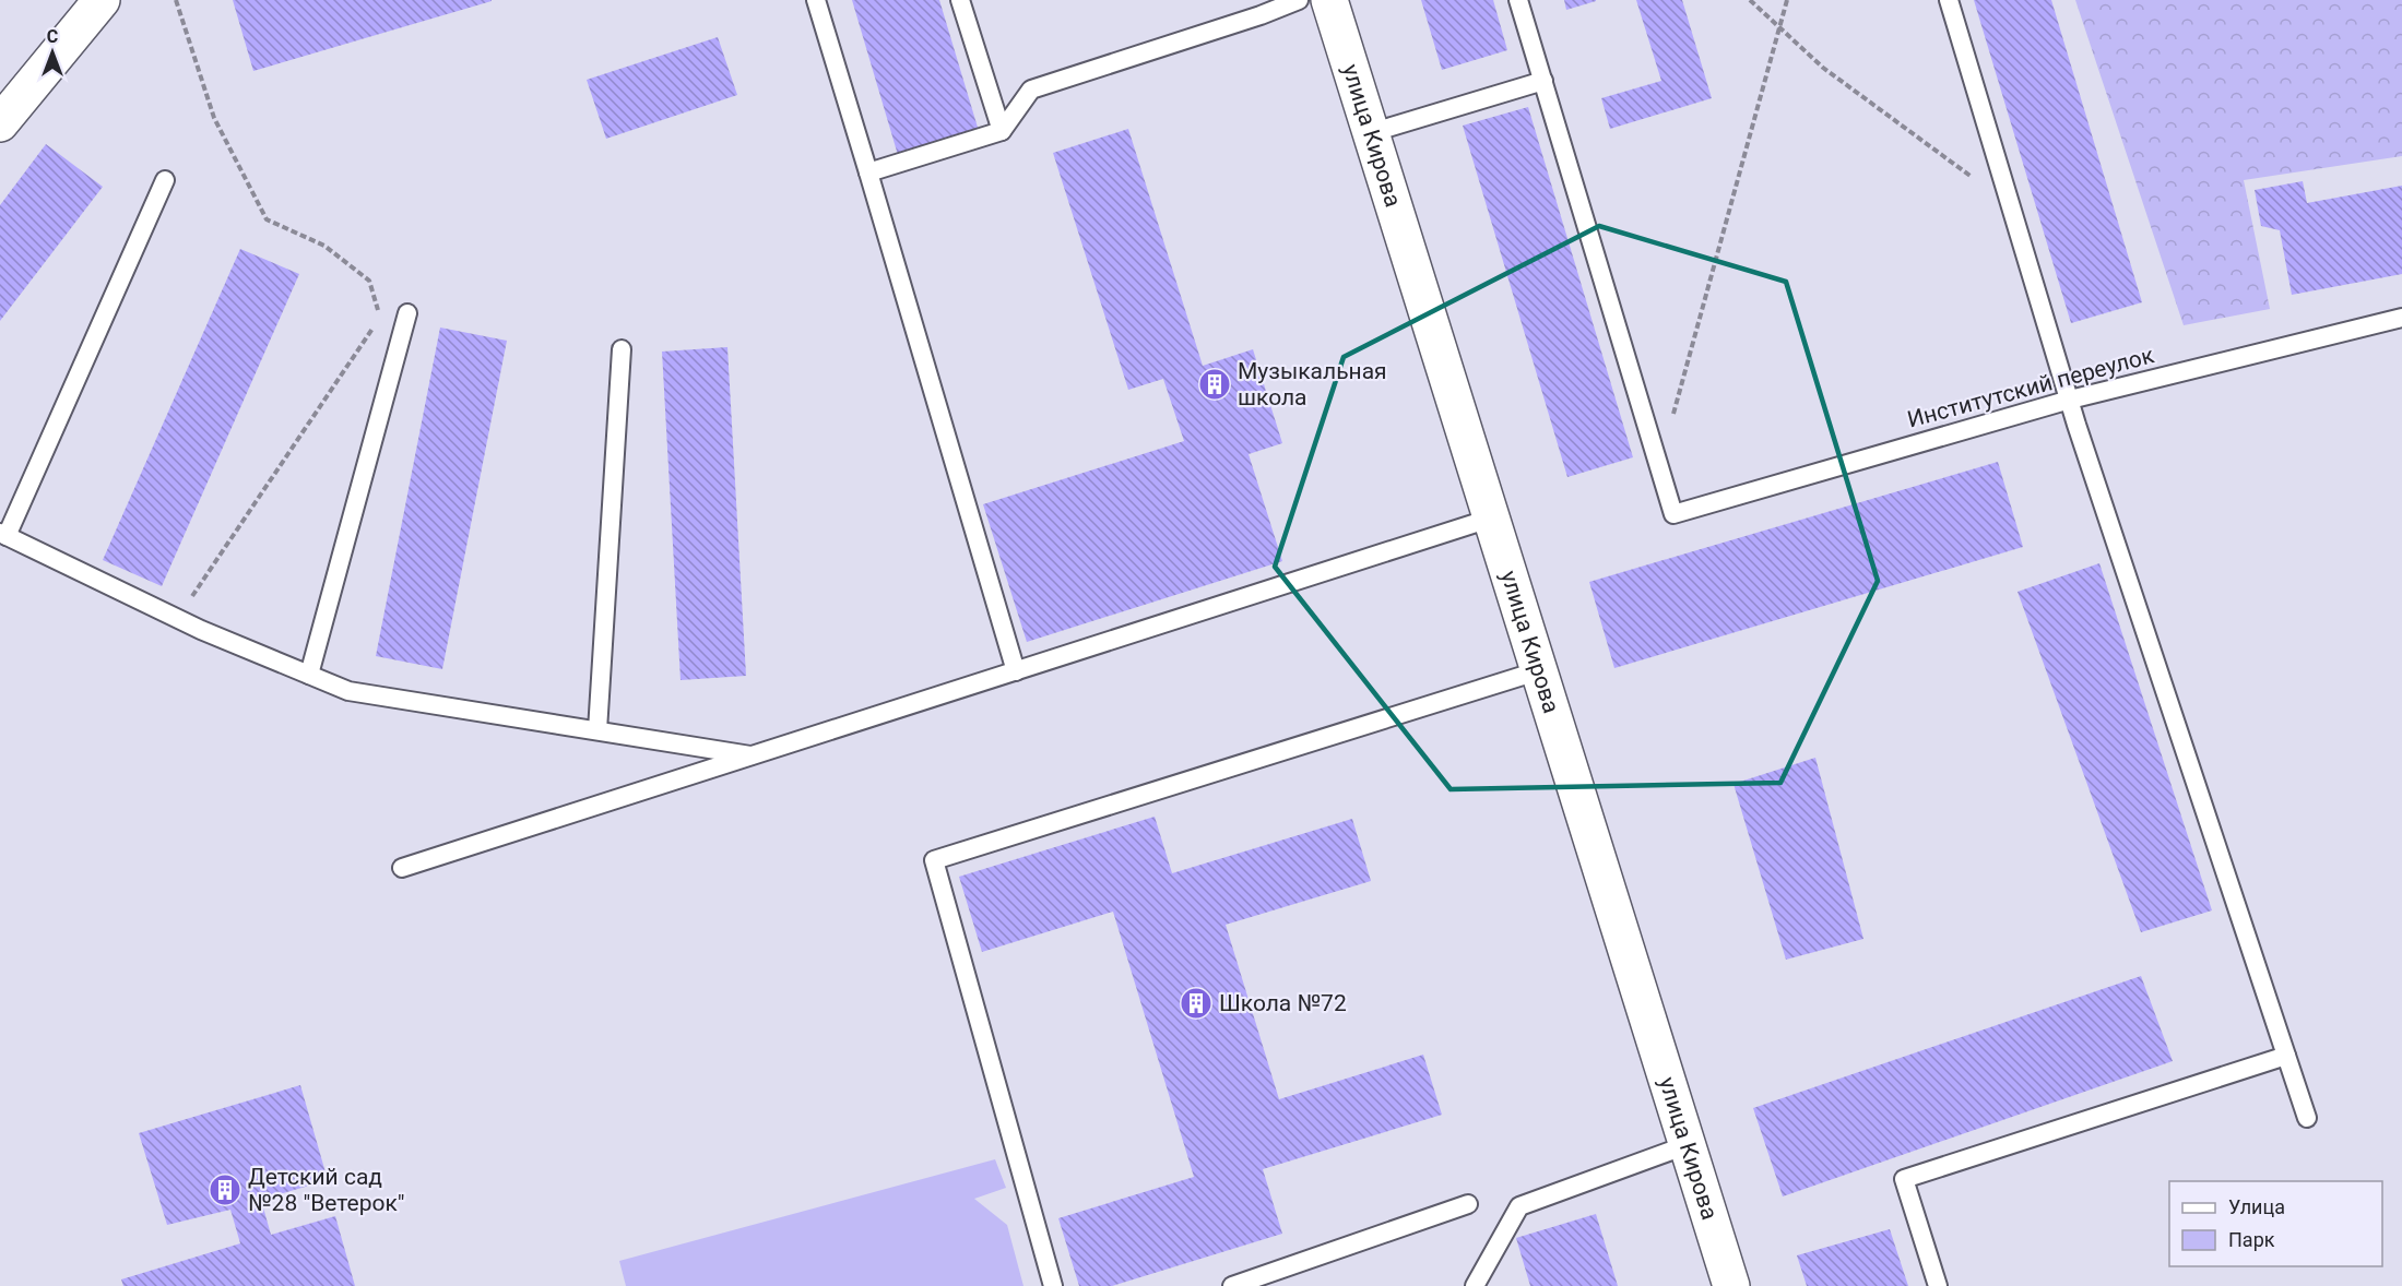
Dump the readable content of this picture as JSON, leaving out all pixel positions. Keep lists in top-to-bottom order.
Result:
{
  "streets": {
    "street": ["улица Кирова"],
    "lane": ["Институтский переулок"]
  },
  "places": {
    "building": ["Музыкальная школа", "Школа №72", "Детский сад №28 \"Ветерок\""]
  },
  "legend": ["Улица", "Парк"],
  "north": "top"
}
